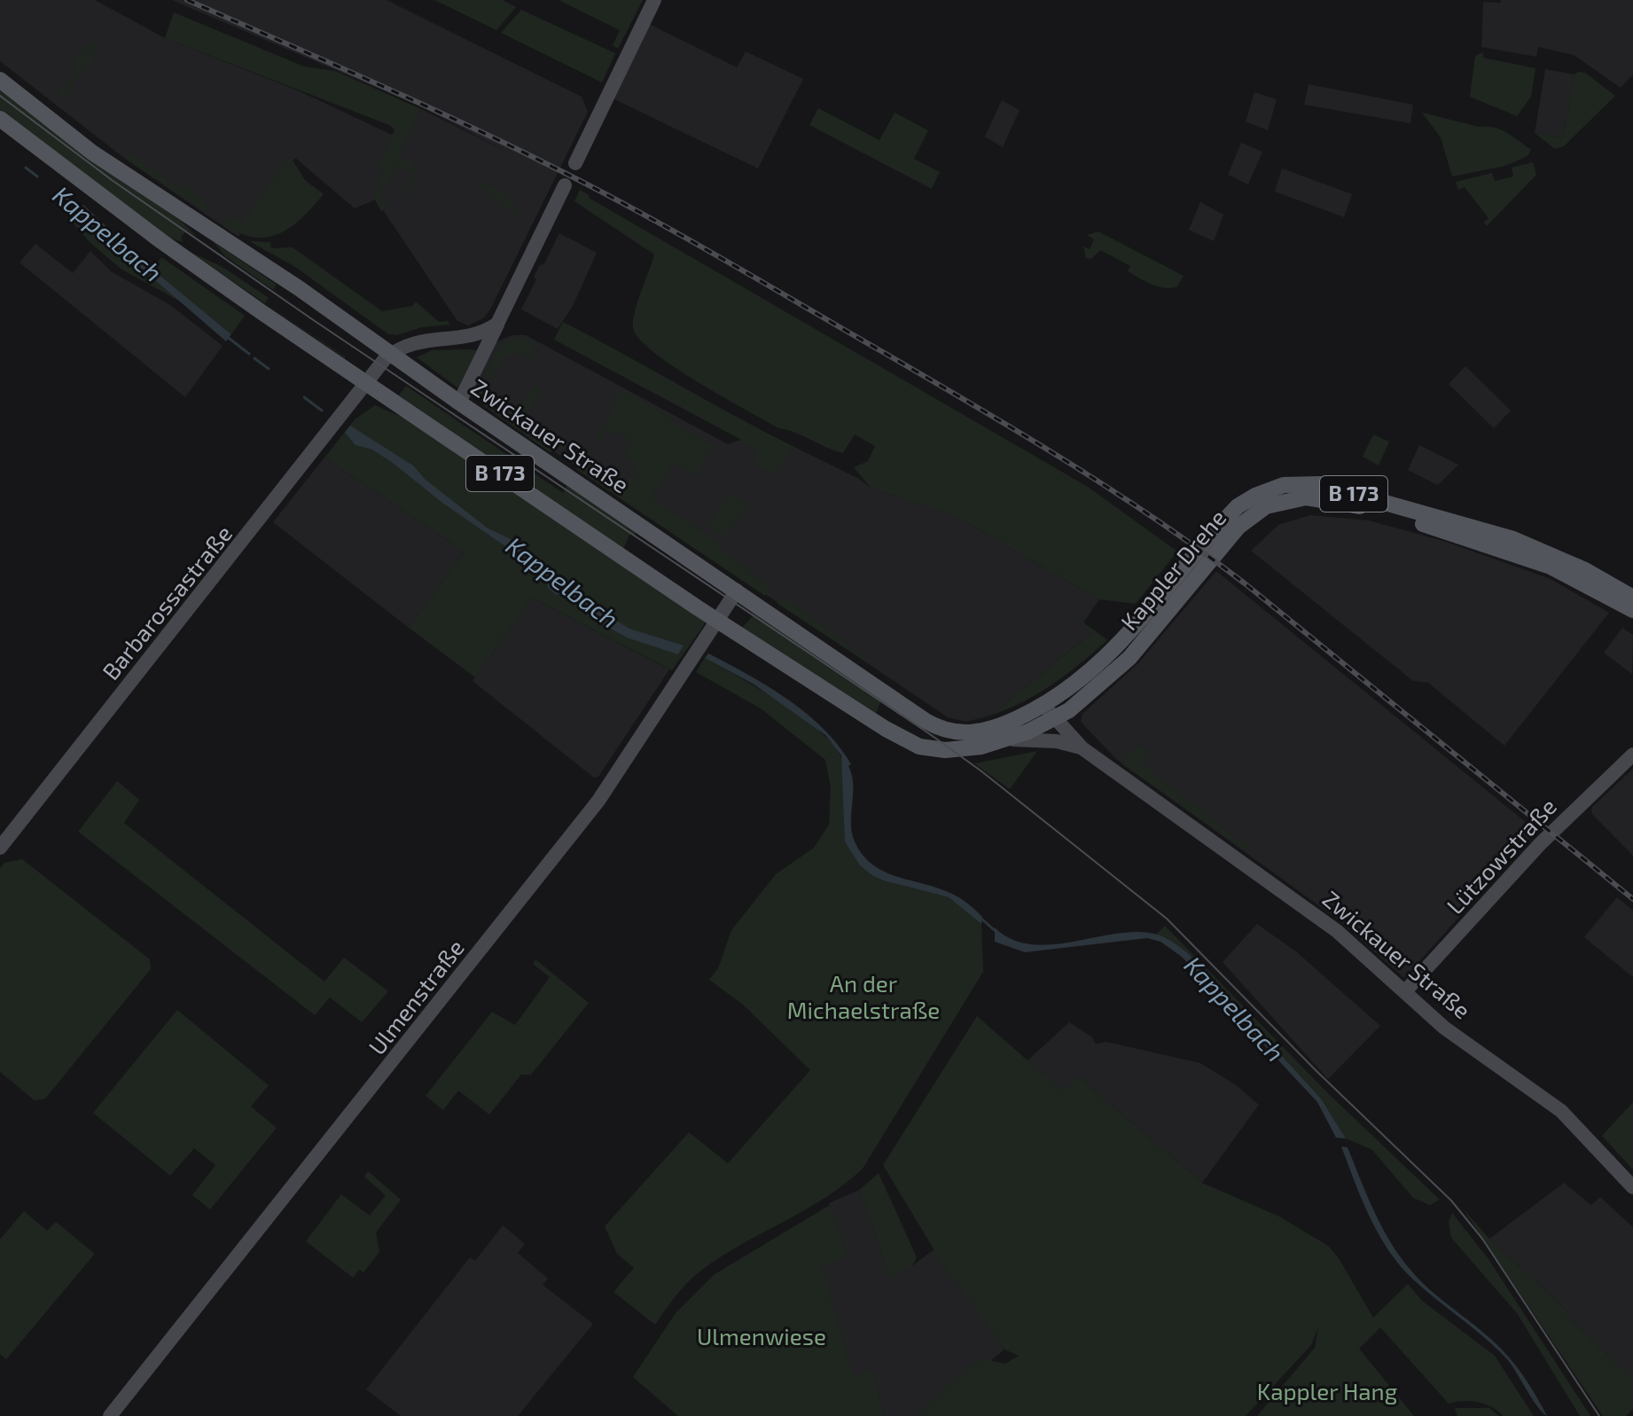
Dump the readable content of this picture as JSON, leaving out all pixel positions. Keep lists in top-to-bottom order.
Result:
{
  "streets": {
    "main road": ["Zwickauer Straße", "B 173", "Kappler Drehe"],
    "street": ["Barbarossastraße", "Lützowstraße", "Ulmenstraße"]
  },
  "crossings": [
    ["Zwickauer Straße", "Kappler Drehe"],
    ["Zwickauer Straße", "Barbarossastraße"],
    ["Zwickauer Straße", "Lützowstraße"],
    ["Zwickauer Straße", "Ulmenstraße"]
  ],
  "water": ["Kappelbach"],
  "parks": ["An der Michaelstraße", "Ulmenwiese", "Kappler Hang"]
}
